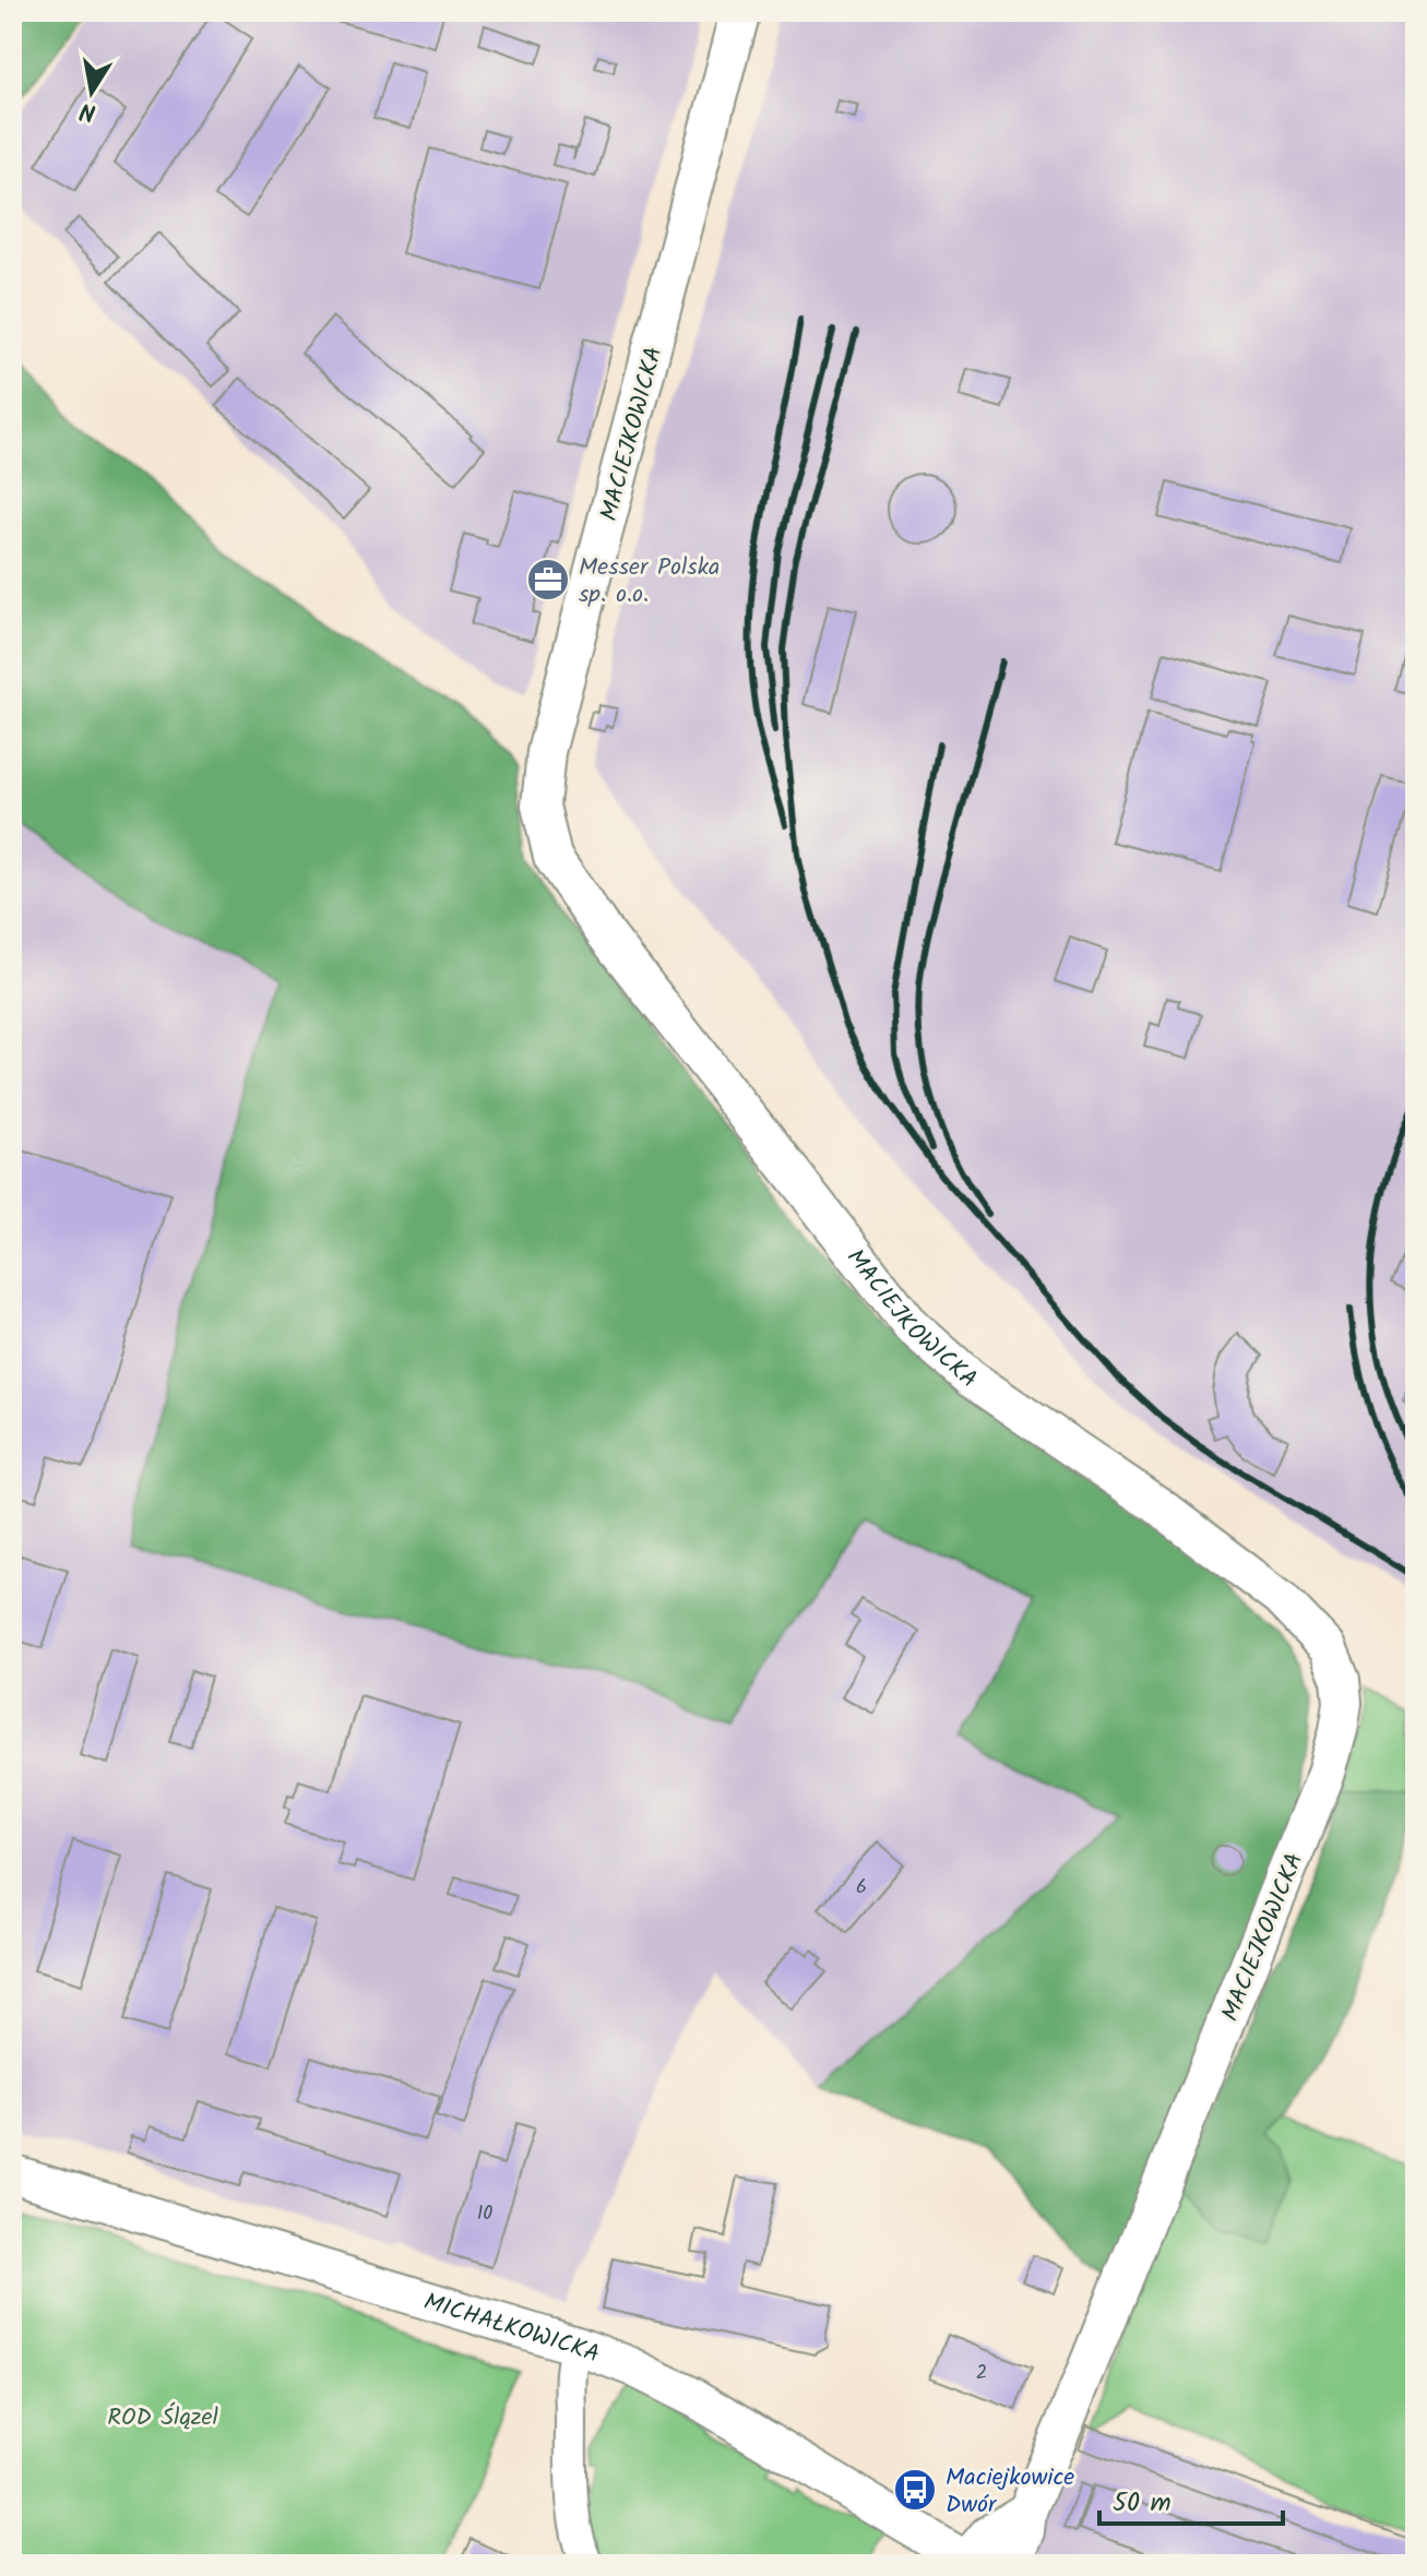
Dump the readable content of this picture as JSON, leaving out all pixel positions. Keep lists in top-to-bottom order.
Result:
{
  "streets": {
    "street": ["MACIEJKOWICKA", "MICHAŁKOWICKA"]
  },
  "parks": ["ROD Ślązel"],
  "places": {
    "office": ["Messer Polska sp. o.o."],
    "bus stop": ["Maciejkowice Dwór"]
  },
  "house_numbers": ["6", "10", "2"],
  "scale_bar": "50 m",
  "north": "bottom"
}
